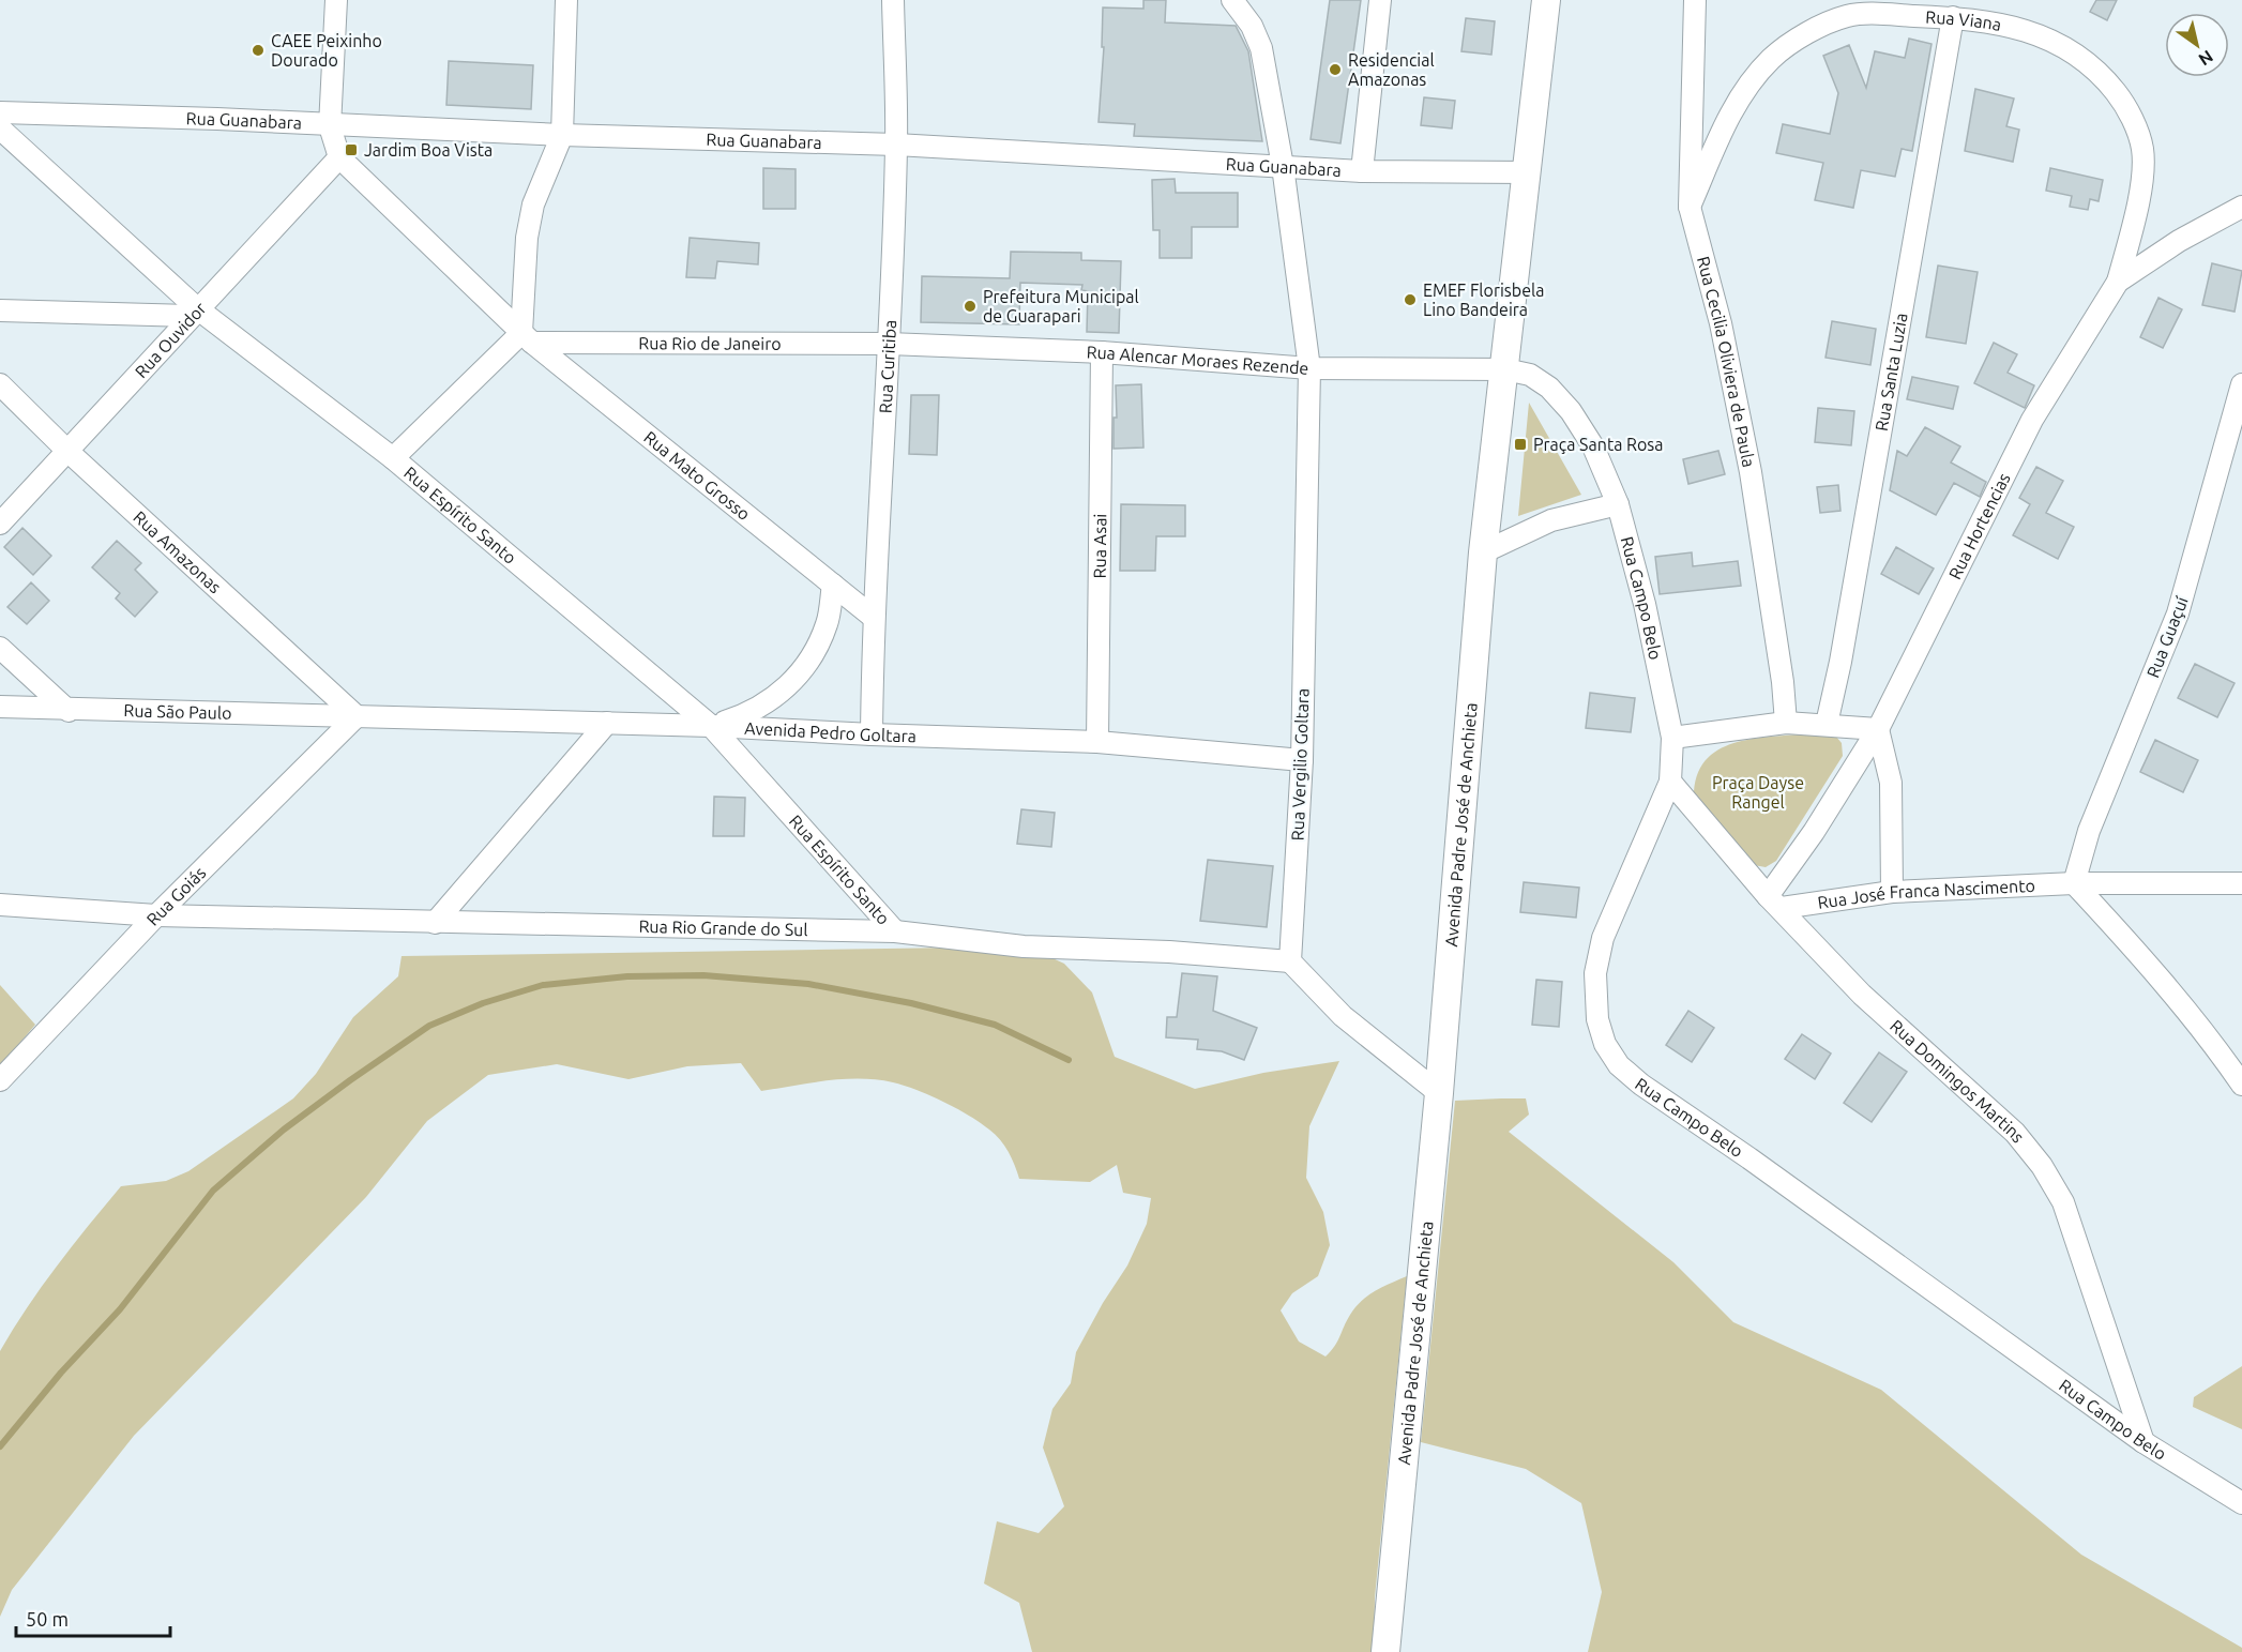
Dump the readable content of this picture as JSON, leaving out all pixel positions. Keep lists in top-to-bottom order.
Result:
{
  "streets": {
    "main road": ["Avenida Padre José de Anchieta"],
    "street": [
      "Rua Viana",
      "Rua Guanabara",
      "Rua Ouvidor",
      "Rua Rio de Janeiro",
      "Rua Alencar Moraes Rezende",
      "Rua Cecilia Oliviera de Paula",
      "Rua Curitiba",
      "Rua Santa Luzia",
      "Rua Mato Grosso",
      "Rua Espírito Santo",
      "Rua Hortencias",
      "Rua Asai",
      "Rua Amazonas",
      "Rua Campo Belo",
      "Rua Guaçuí",
      "Rua São Paulo",
      "Avenida Pedro Goltara",
      "Rua Vergilio Goltara",
      "Rua José Franca Nascimento",
      "Rua Goiás",
      "Rua Rio Grande do Sul",
      "Rua Domingos Martins"
    ]
  },
  "crossings": [
    ["Rua Viana", "Rua Cecilia Oliviera de Paula"],
    ["Rua Viana", "Rua Santa Luzia"],
    ["Rua Viana", "Rua Hortencias"],
    ["Rua Guanabara", "Rua Curitiba"],
    ["Rua Guanabara", "Rua Vergilio Goltara"],
    ["Rua Guanabara", "Avenida Padre José de Anchieta"],
    ["Rua Ouvidor", "Rua Espírito Santo"],
    ["Rua Ouvidor", "Rua Amazonas"],
    ["Rua Rio de Janeiro", "Rua Alencar Moraes Rezende"],
    ["Rua Rio de Janeiro", "Rua Curitiba"],
    ["Rua Rio de Janeiro", "Rua Mato Grosso"],
    ["Rua Alencar Moraes Rezende", "Rua Curitiba"],
    ["Rua Alencar Moraes Rezende", "Rua Asai"],
    ["Rua Alencar Moraes Rezende", "Rua Campo Belo"],
    ["Rua Alencar Moraes Rezende", "Rua Vergilio Goltara"],
    ["Rua Alencar Moraes Rezende", "Avenida Padre José de Anchieta"],
    ["Rua Curitiba", "Rua Mato Grosso"],
    ["Rua Curitiba", "Avenida Pedro Goltara"],
    ["Rua Espírito Santo", "Avenida Pedro Goltara"],
    ["Rua Espírito Santo", "Rua Rio Grande do Sul"],
    ["Rua Hortencias", "Rua José Franca Nascimento"],
    ["Rua Hortencias", "Rua Domingos Martins"],
    ["Rua Asai", "Avenida Pedro Goltara"],
    ["Rua Amazonas", "Rua São Paulo"],
    ["Rua Amazonas", "Avenida Pedro Goltara"],
    ["Rua Amazonas", "Rua Goiás"],
    ["Rua Campo Belo", "Avenida Padre José de Anchieta"],
    ["Rua Campo Belo", "Rua Domingos Martins"],
    ["Rua Guaçuí", "Rua José Franca Nascimento"],
    ["Rua São Paulo", "Avenida Pedro Goltara"],
    ["Rua São Paulo", "Rua Goiás"],
    ["Avenida Pedro Goltara", "Rua Vergilio Goltara"],
    ["Avenida Pedro Goltara", "Rua Goiás"],
    ["Rua Vergilio Goltara", "Rua Rio Grande do Sul"],
    ["Rua José Franca Nascimento", "Rua Domingos Martins"],
    ["Rua Goiás", "Rua Rio Grande do Sul"]
  ],
  "parks": ["Praça Dayse Rangel"],
  "places": {
    "other": [
      "CAEE Peixinho Dourado",
      "Residencial Amazonas",
      "EMEF Florisbela Lino Bandeira",
      "Prefeitura Municipal de Guarapari"
    ],
    "transit": ["Jardim Boa Vista", "Praça Santa Rosa"]
  },
  "scale_bar": "50 m",
  "north": "bottom right"
}
